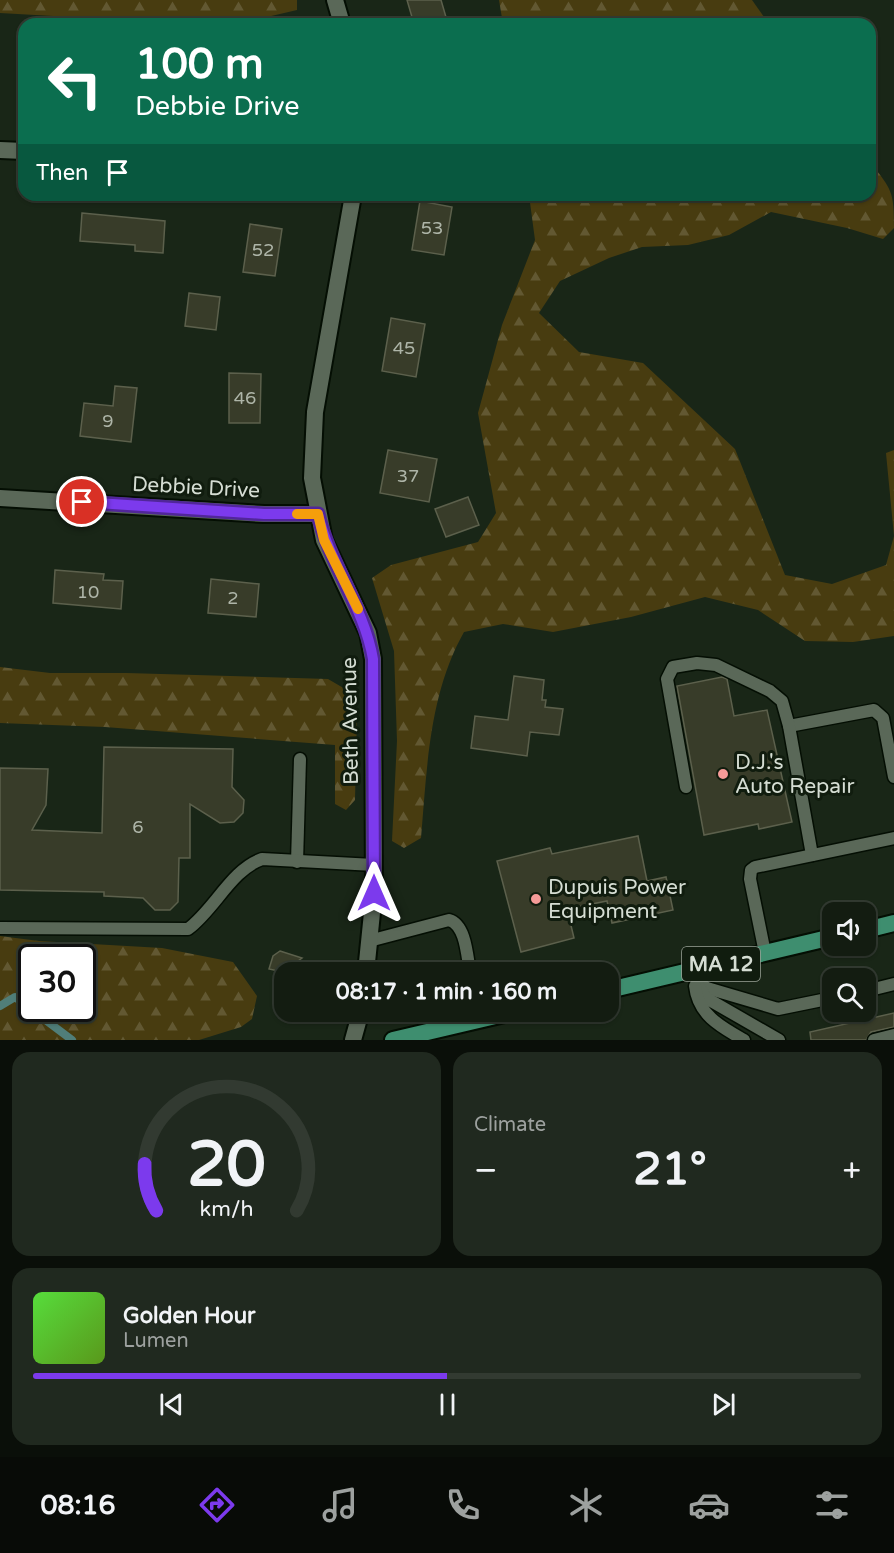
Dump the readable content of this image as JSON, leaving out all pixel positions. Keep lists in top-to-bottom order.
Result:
{
  "streets": {
    "main road": ["MA 12"],
    "street": ["Debbie Drive", "Beth Avenue"]
  },
  "crossings": [
    ["Debbie Drive", "Beth Avenue"]
  ],
  "places": ["D.J.'s Auto Repair", "Dupuis Power Equipment"],
  "house_numbers": [
    "53",
    "52",
    "45",
    "46",
    "9",
    "37",
    "10",
    "2",
    "6"
  ],
  "page": {
    "turn": ["100 m", "Debbie Drive"],
    "then": "Then",
    "limit": "30",
    "trip": "08:17 · 1 min · 160 m",
    "tile": "Climate",
    "heat": ["−", "21°", "+"],
    "song": ["Golden Hour", "Lumen"],
    "tabs": "08:16",
    "gauge": ["20", "km/h"]
  }
}
